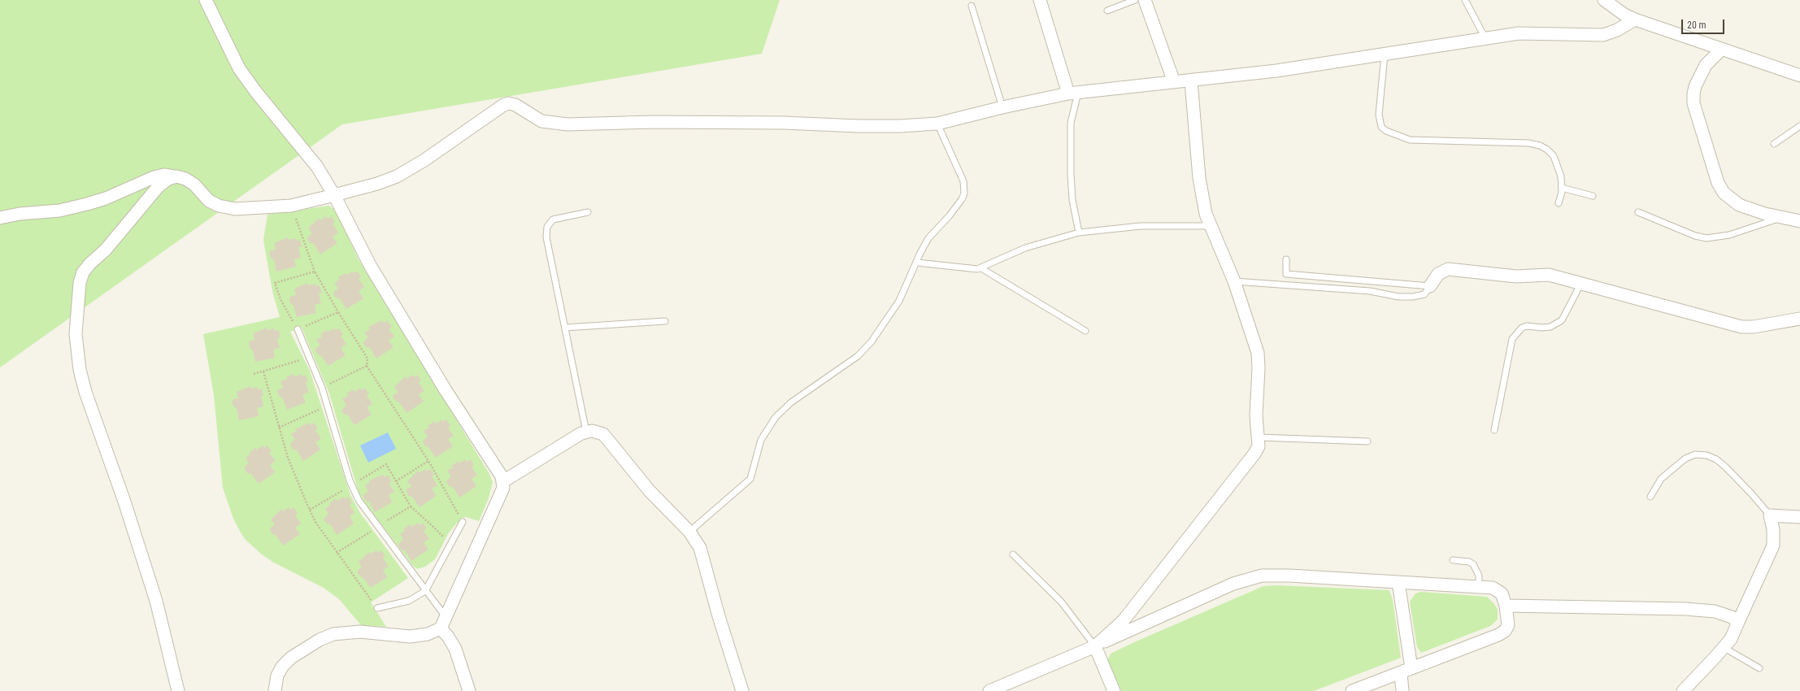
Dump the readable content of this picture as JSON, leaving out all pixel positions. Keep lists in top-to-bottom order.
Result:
{
  "scale_bar": "20 m"
}
